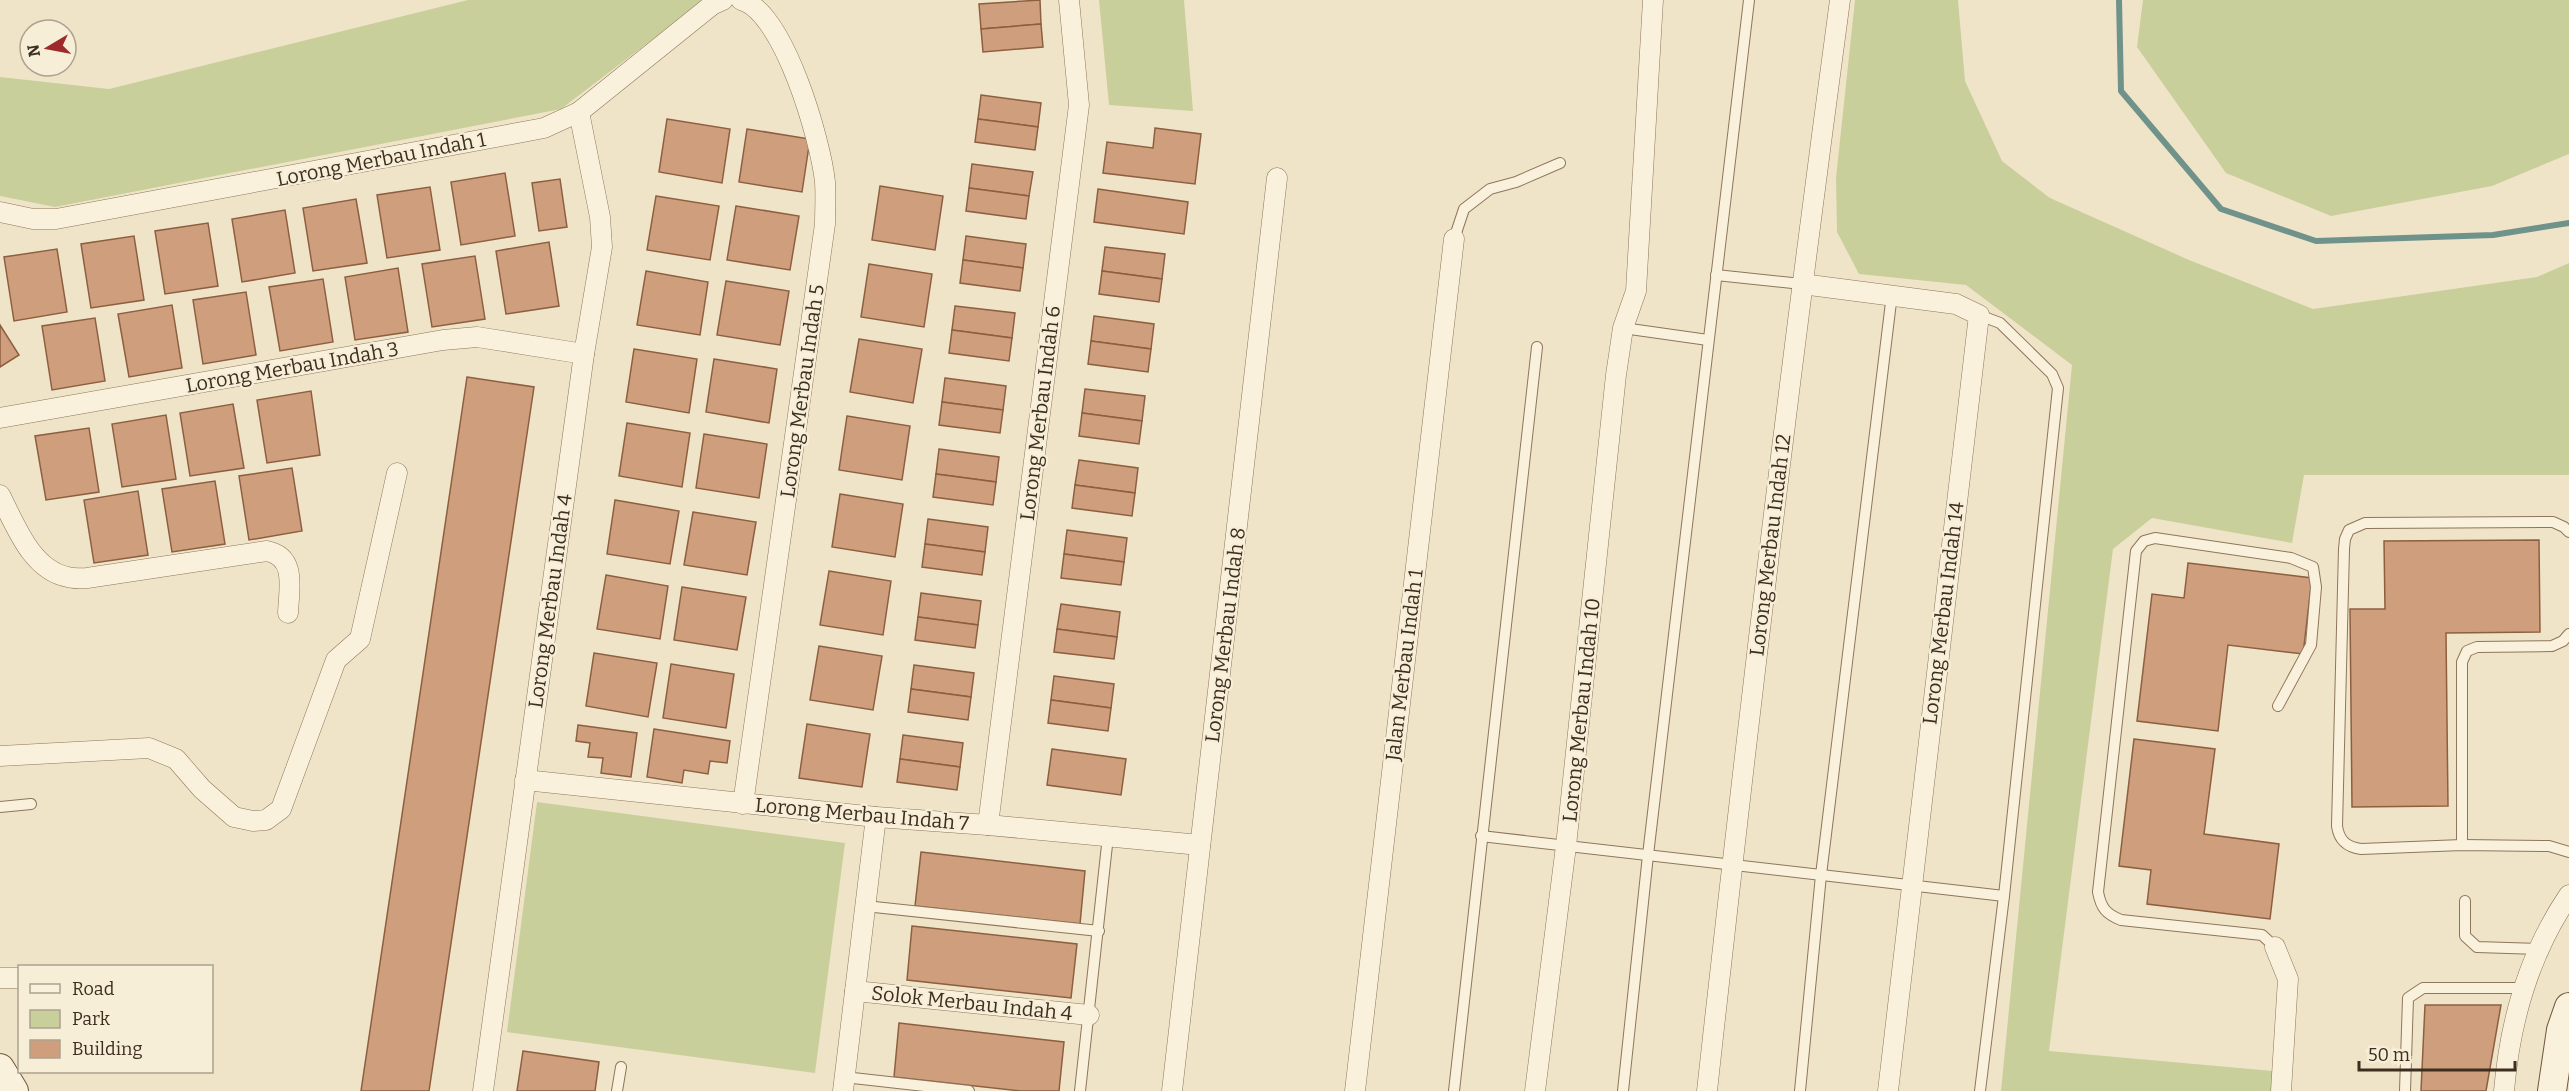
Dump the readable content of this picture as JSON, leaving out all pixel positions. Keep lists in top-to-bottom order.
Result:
{
  "streets": {
    "street": [
      "Lorong Merbau Indah 1",
      "Lorong Merbau Indah 3",
      "Lorong Merbau Indah 5",
      "Lorong Merbau Indah 6",
      "Lorong Merbau Indah 12",
      "Lorong Merbau Indah 4",
      "Lorong Merbau Indah 14",
      "Lorong Merbau Indah 8",
      "Jalan Merbau Indah 1",
      "Lorong Merbau Indah 10",
      "Lorong Merbau Indah 7",
      "Solok Merbau Indah 4"
    ]
  },
  "crossings": [
    ["Lorong Merbau Indah 1", "Lorong Merbau Indah 4"],
    ["Lorong Merbau Indah 3", "Lorong Merbau Indah 4"],
    ["Lorong Merbau Indah 5", "Lorong Merbau Indah 7"],
    ["Lorong Merbau Indah 6", "Lorong Merbau Indah 7"],
    ["Lorong Merbau Indah 4", "Lorong Merbau Indah 7"],
    ["Lorong Merbau Indah 8", "Lorong Merbau Indah 7"]
  ],
  "legend": ["Road", "Park", "Building"],
  "scale_bar": "50 m",
  "north": "left"
}
